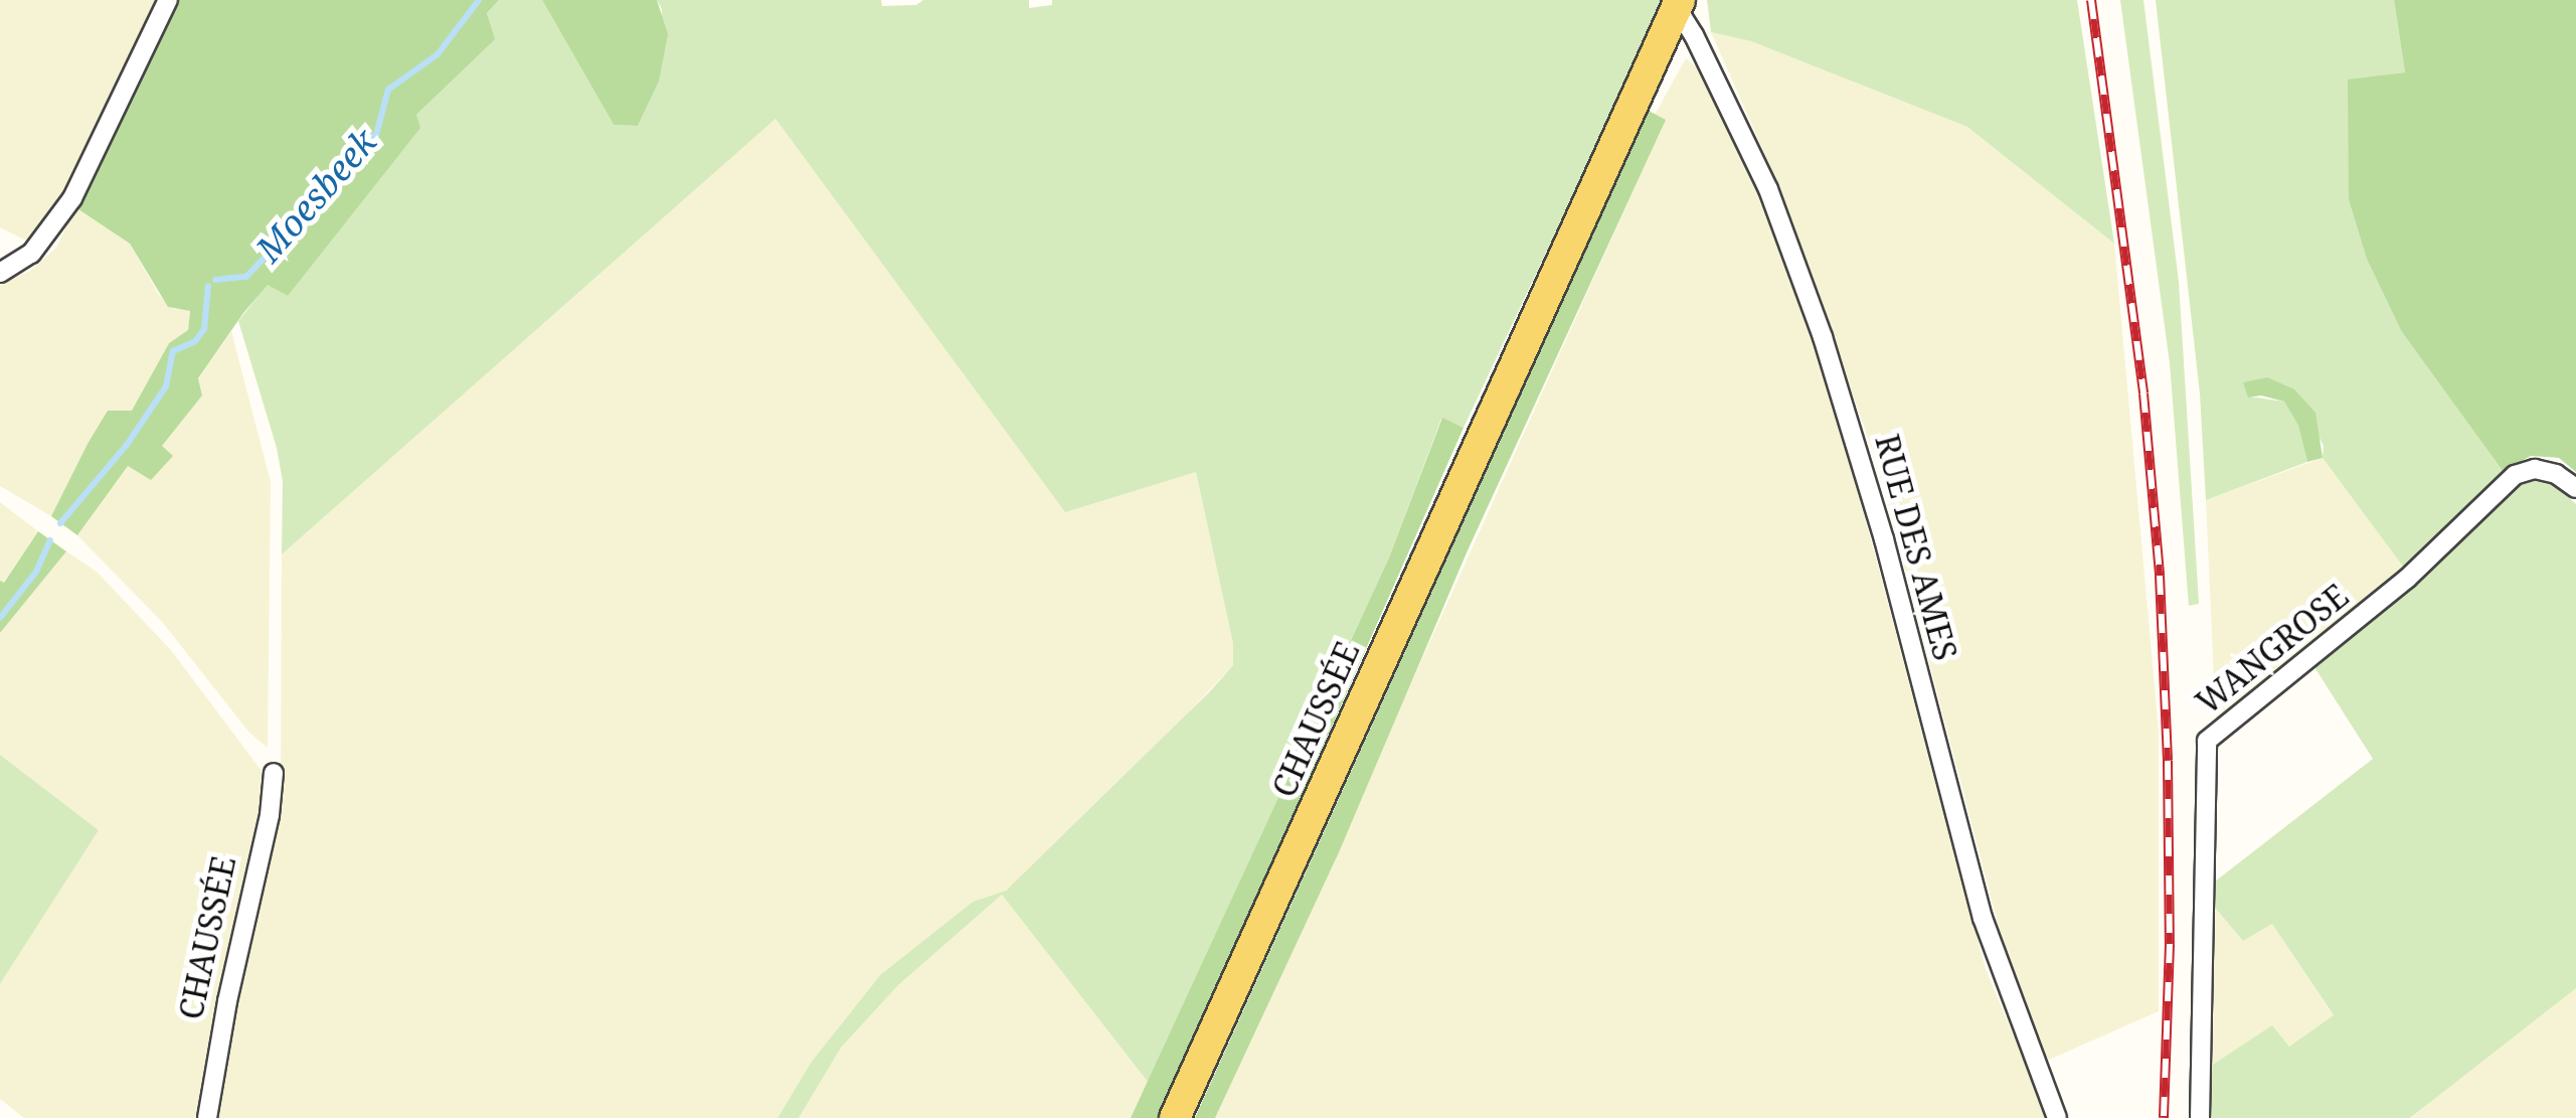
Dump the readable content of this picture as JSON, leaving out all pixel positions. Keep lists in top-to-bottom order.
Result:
{
  "streets": {
    "main road": ["CHAUSSÉE"],
    "street": ["RUE DES AMES", "WANGROSE"]
  },
  "crossings": [
    ["RUE DES AMES", "CHAUSSÉE"]
  ],
  "water": ["Moesbeek"]
}
